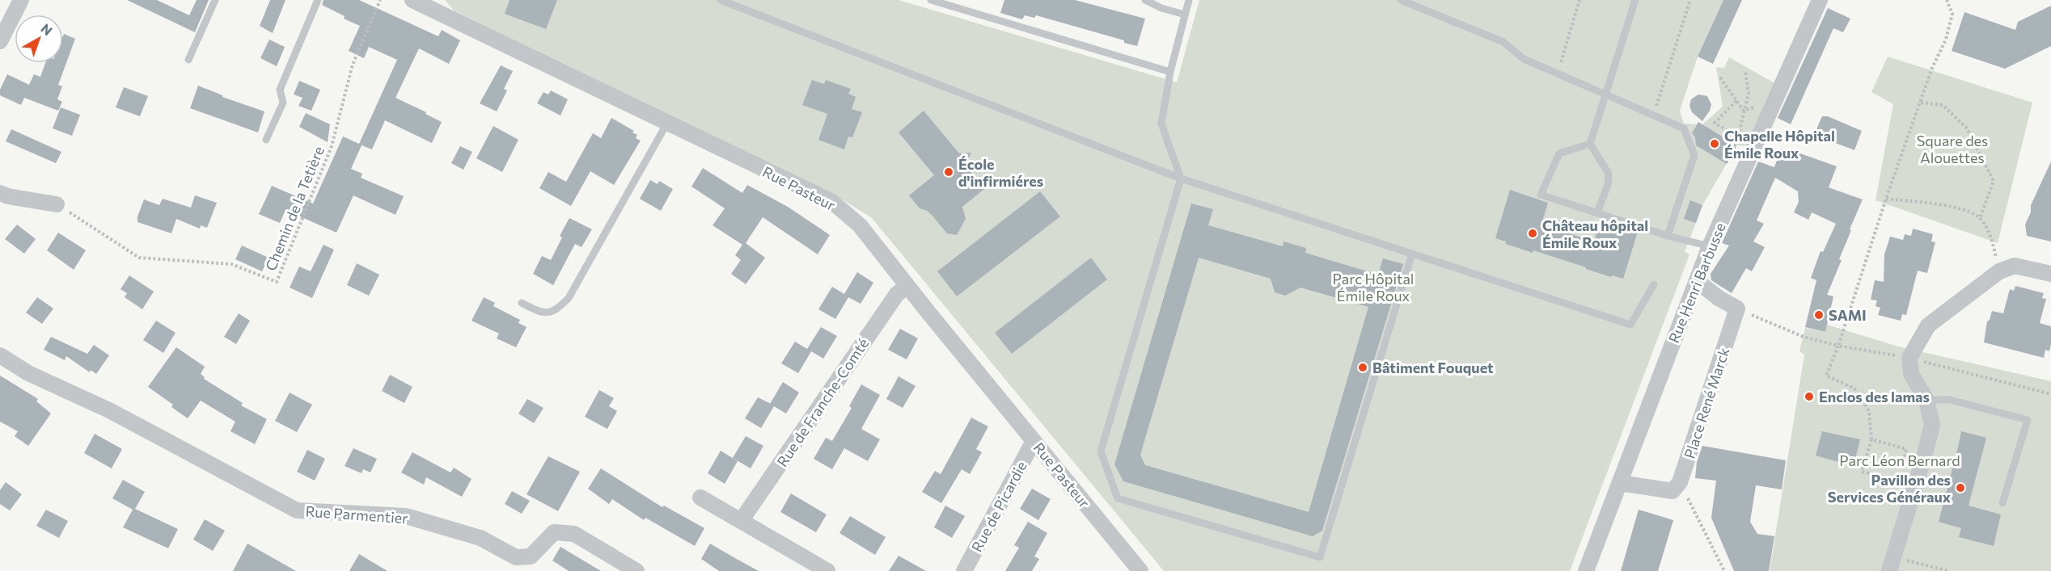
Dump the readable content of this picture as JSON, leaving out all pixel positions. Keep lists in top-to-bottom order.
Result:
{
  "streets": {
    "street": [
      "Rue Pasteur",
      "Rue Henri Barbusse",
      "Rue de Franche-Comté",
      "Place René Marck",
      "Rue de Picardie",
      "Rue Parmentier"
    ],
    "path": ["Chemin de la Tetière"]
  },
  "crossings": [
    ["Rue Pasteur", "Rue de Franche-Comté"],
    ["Rue Pasteur", "Rue de Picardie"]
  ],
  "parks": ["Square des Alouettes", "Parc Hôpital Émile Roux", "Parc Léon Bernard"],
  "places": [
    "Chapelle Hôpital Émile Roux",
    "École d'infirmiéres",
    "Château hôpital Émile Roux",
    "SAMI",
    "Bâtiment Fouquet",
    "Enclos des lamas",
    "Pavillon des Services Généraux"
  ],
  "north": "top right"
}
